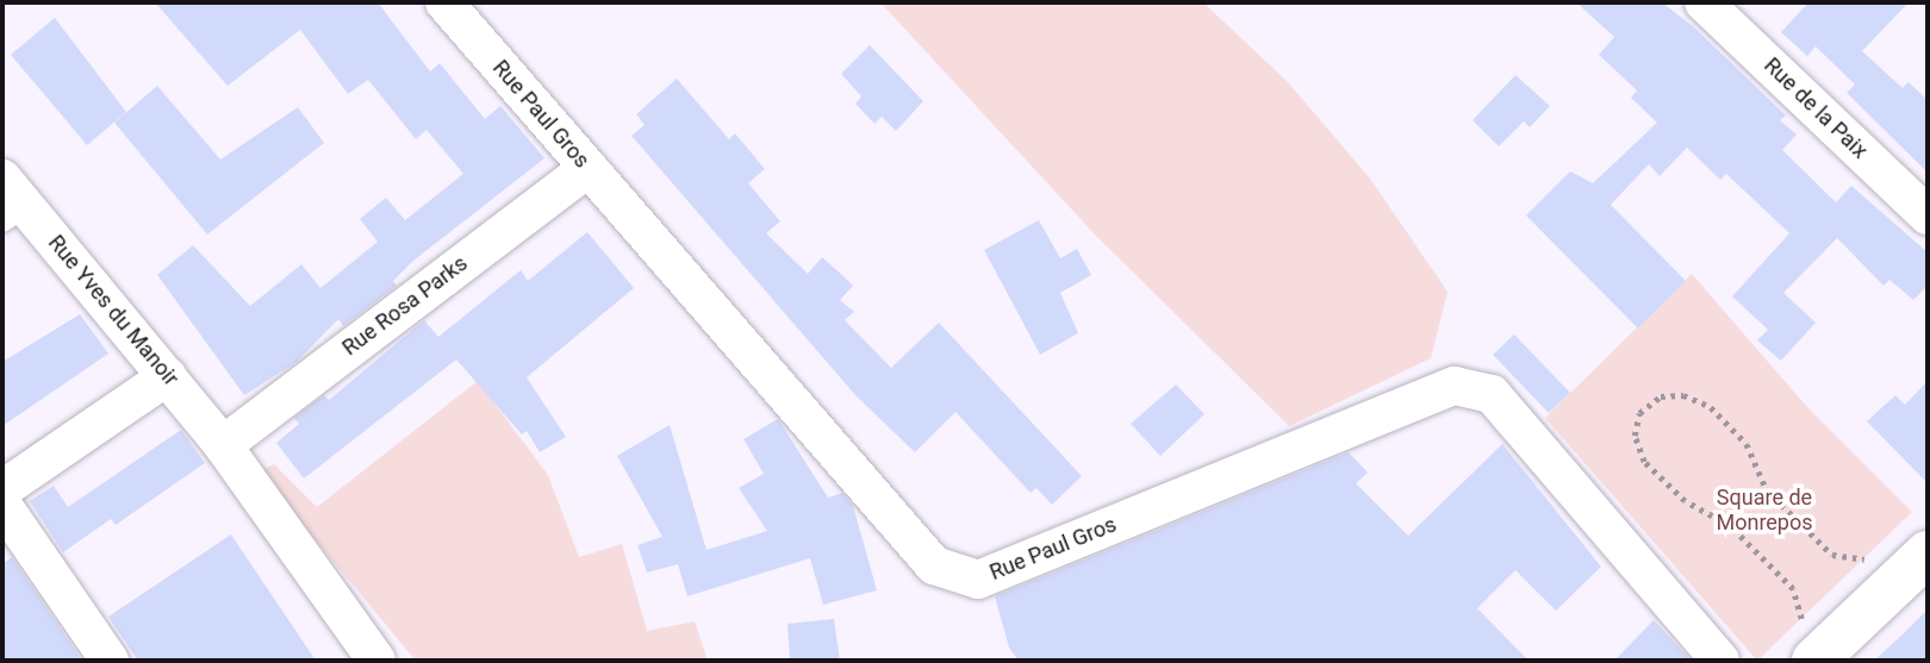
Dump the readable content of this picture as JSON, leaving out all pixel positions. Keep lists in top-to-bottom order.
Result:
{
  "streets": {
    "street": [
      "Rue de la Paix",
      "Rue Paul Gros",
      "Rue Rosa Parks",
      "Rue Yves du Manoir"
    ]
  },
  "crossings": [
    ["Rue Paul Gros", "Rue Rosa Parks"],
    ["Rue Rosa Parks", "Rue Yves du Manoir"]
  ],
  "parks": ["Square de Monrepos"]
}
